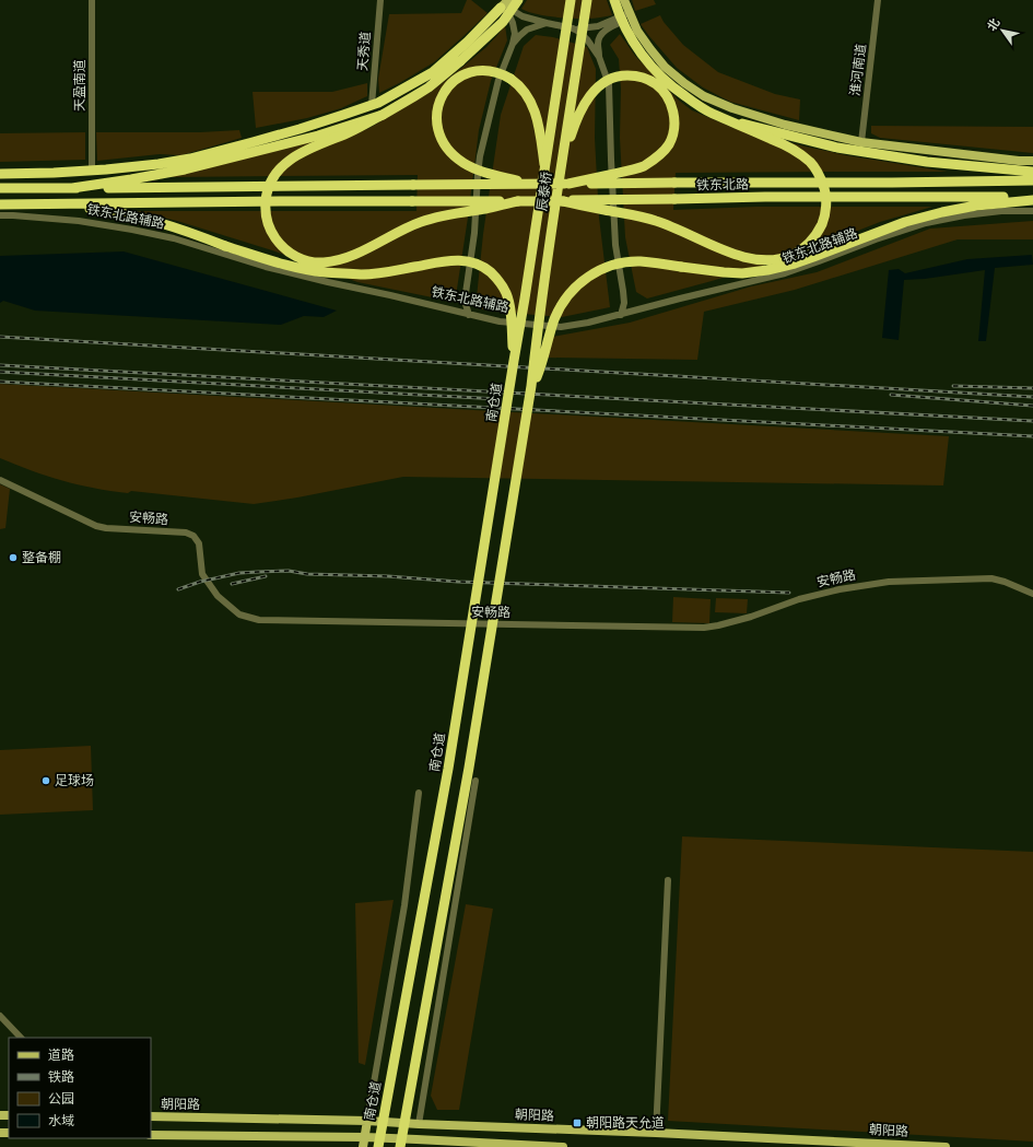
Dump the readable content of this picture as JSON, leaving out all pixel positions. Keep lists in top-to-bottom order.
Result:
{
  "streets": {
    "highway": ["铁东北路", "辰泰桥", "南仓道"],
    "main road": ["朝阳路"],
    "street": [
      "天秀道",
      "淮河南道",
      "天盈南道",
      "铁东北路辅路",
      "安畅路"
    ]
  },
  "crossings": [
    ["辰泰桥", "南仓道"]
  ],
  "places": {
    "other": ["整备棚", "足球场"],
    "transit": ["朝阳路天允道"]
  },
  "legend": [
    "道路",
    "铁路",
    "公园",
    "水域"
  ],
  "north": "top left"
}
